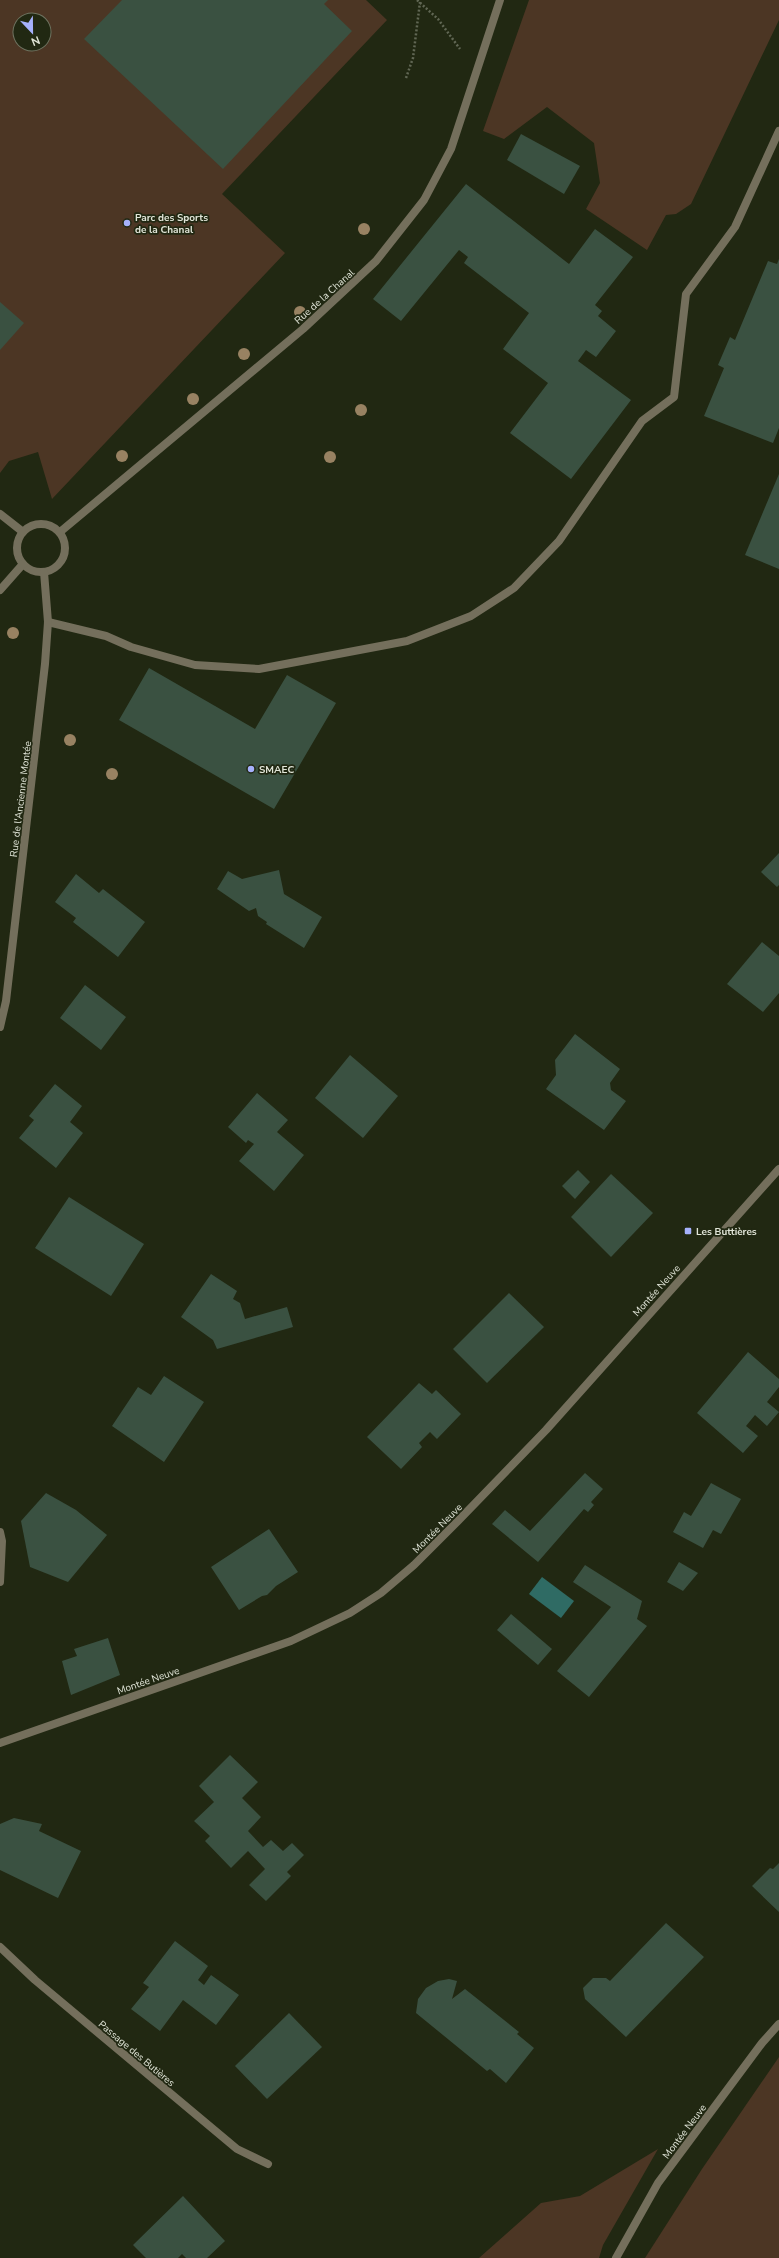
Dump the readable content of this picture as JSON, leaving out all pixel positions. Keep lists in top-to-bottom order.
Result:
{
  "streets": {
    "street": [
      "Rue de la Chanal",
      "Rue de l'Ancienne Montée",
      "Montée Neuve",
      "Passage des Butières"
    ]
  },
  "crossings": [
    ["Rue de la Chanal", "Rue de l'Ancienne Montée"]
  ],
  "places": {
    "other": ["Parc des Sports de la Chanal", "SMAEC"],
    "transit": ["Les Buttières"]
  },
  "north": "bottom"
}
